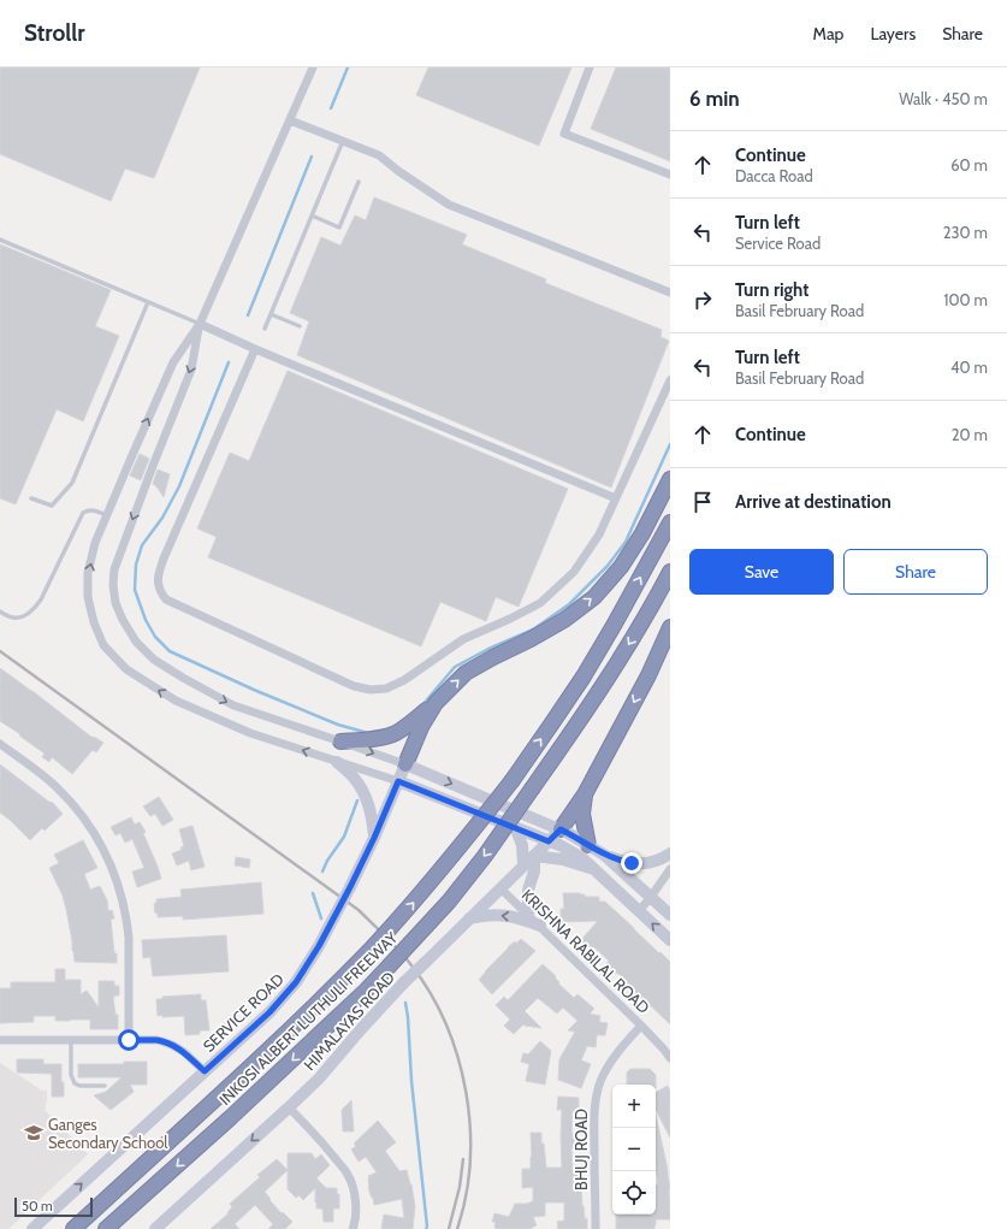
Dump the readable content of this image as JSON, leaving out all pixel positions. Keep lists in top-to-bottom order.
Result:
{
  "streets": {
    "highway": ["INKOSI ALBERT LUTHULI FREEWAY"],
    "street": [
      "KRISHNA RABILAL ROAD",
      "SERVICE ROAD",
      "HIMALAYAS ROAD",
      "BHUJ ROAD"
    ]
  },
  "crossings": [
    ["KRISHNA RABILAL ROAD", "HIMALAYAS ROAD"],
    ["KRISHNA RABILAL ROAD", "BHUJ ROAD"]
  ],
  "one_way": ["SERVICE ROAD"],
  "places": {
    "school or university": ["Ganges Secondary School"]
  },
  "scale_bar": "50 m",
  "page": {
    "header": "Strollr",
    "nav": ["Map", "Layers", "Share"],
    "heading": ["6 min", "Walk · 450 m"],
    "list": [
      ["Continue", "Dacca Road", "60 m"],
      ["Turn left", "Service Road", "230 m"],
      ["Turn right", "Basil February Road", "100 m"],
      ["Turn left", "Basil February Road", "40 m"],
      ["Continue", "20 m"],
      "Arrive at destination"
    ],
    "buttons": ["Save", "Share"],
    "map_buttons": ["+", "−"],
    "scale": "50 m"
  }
}
